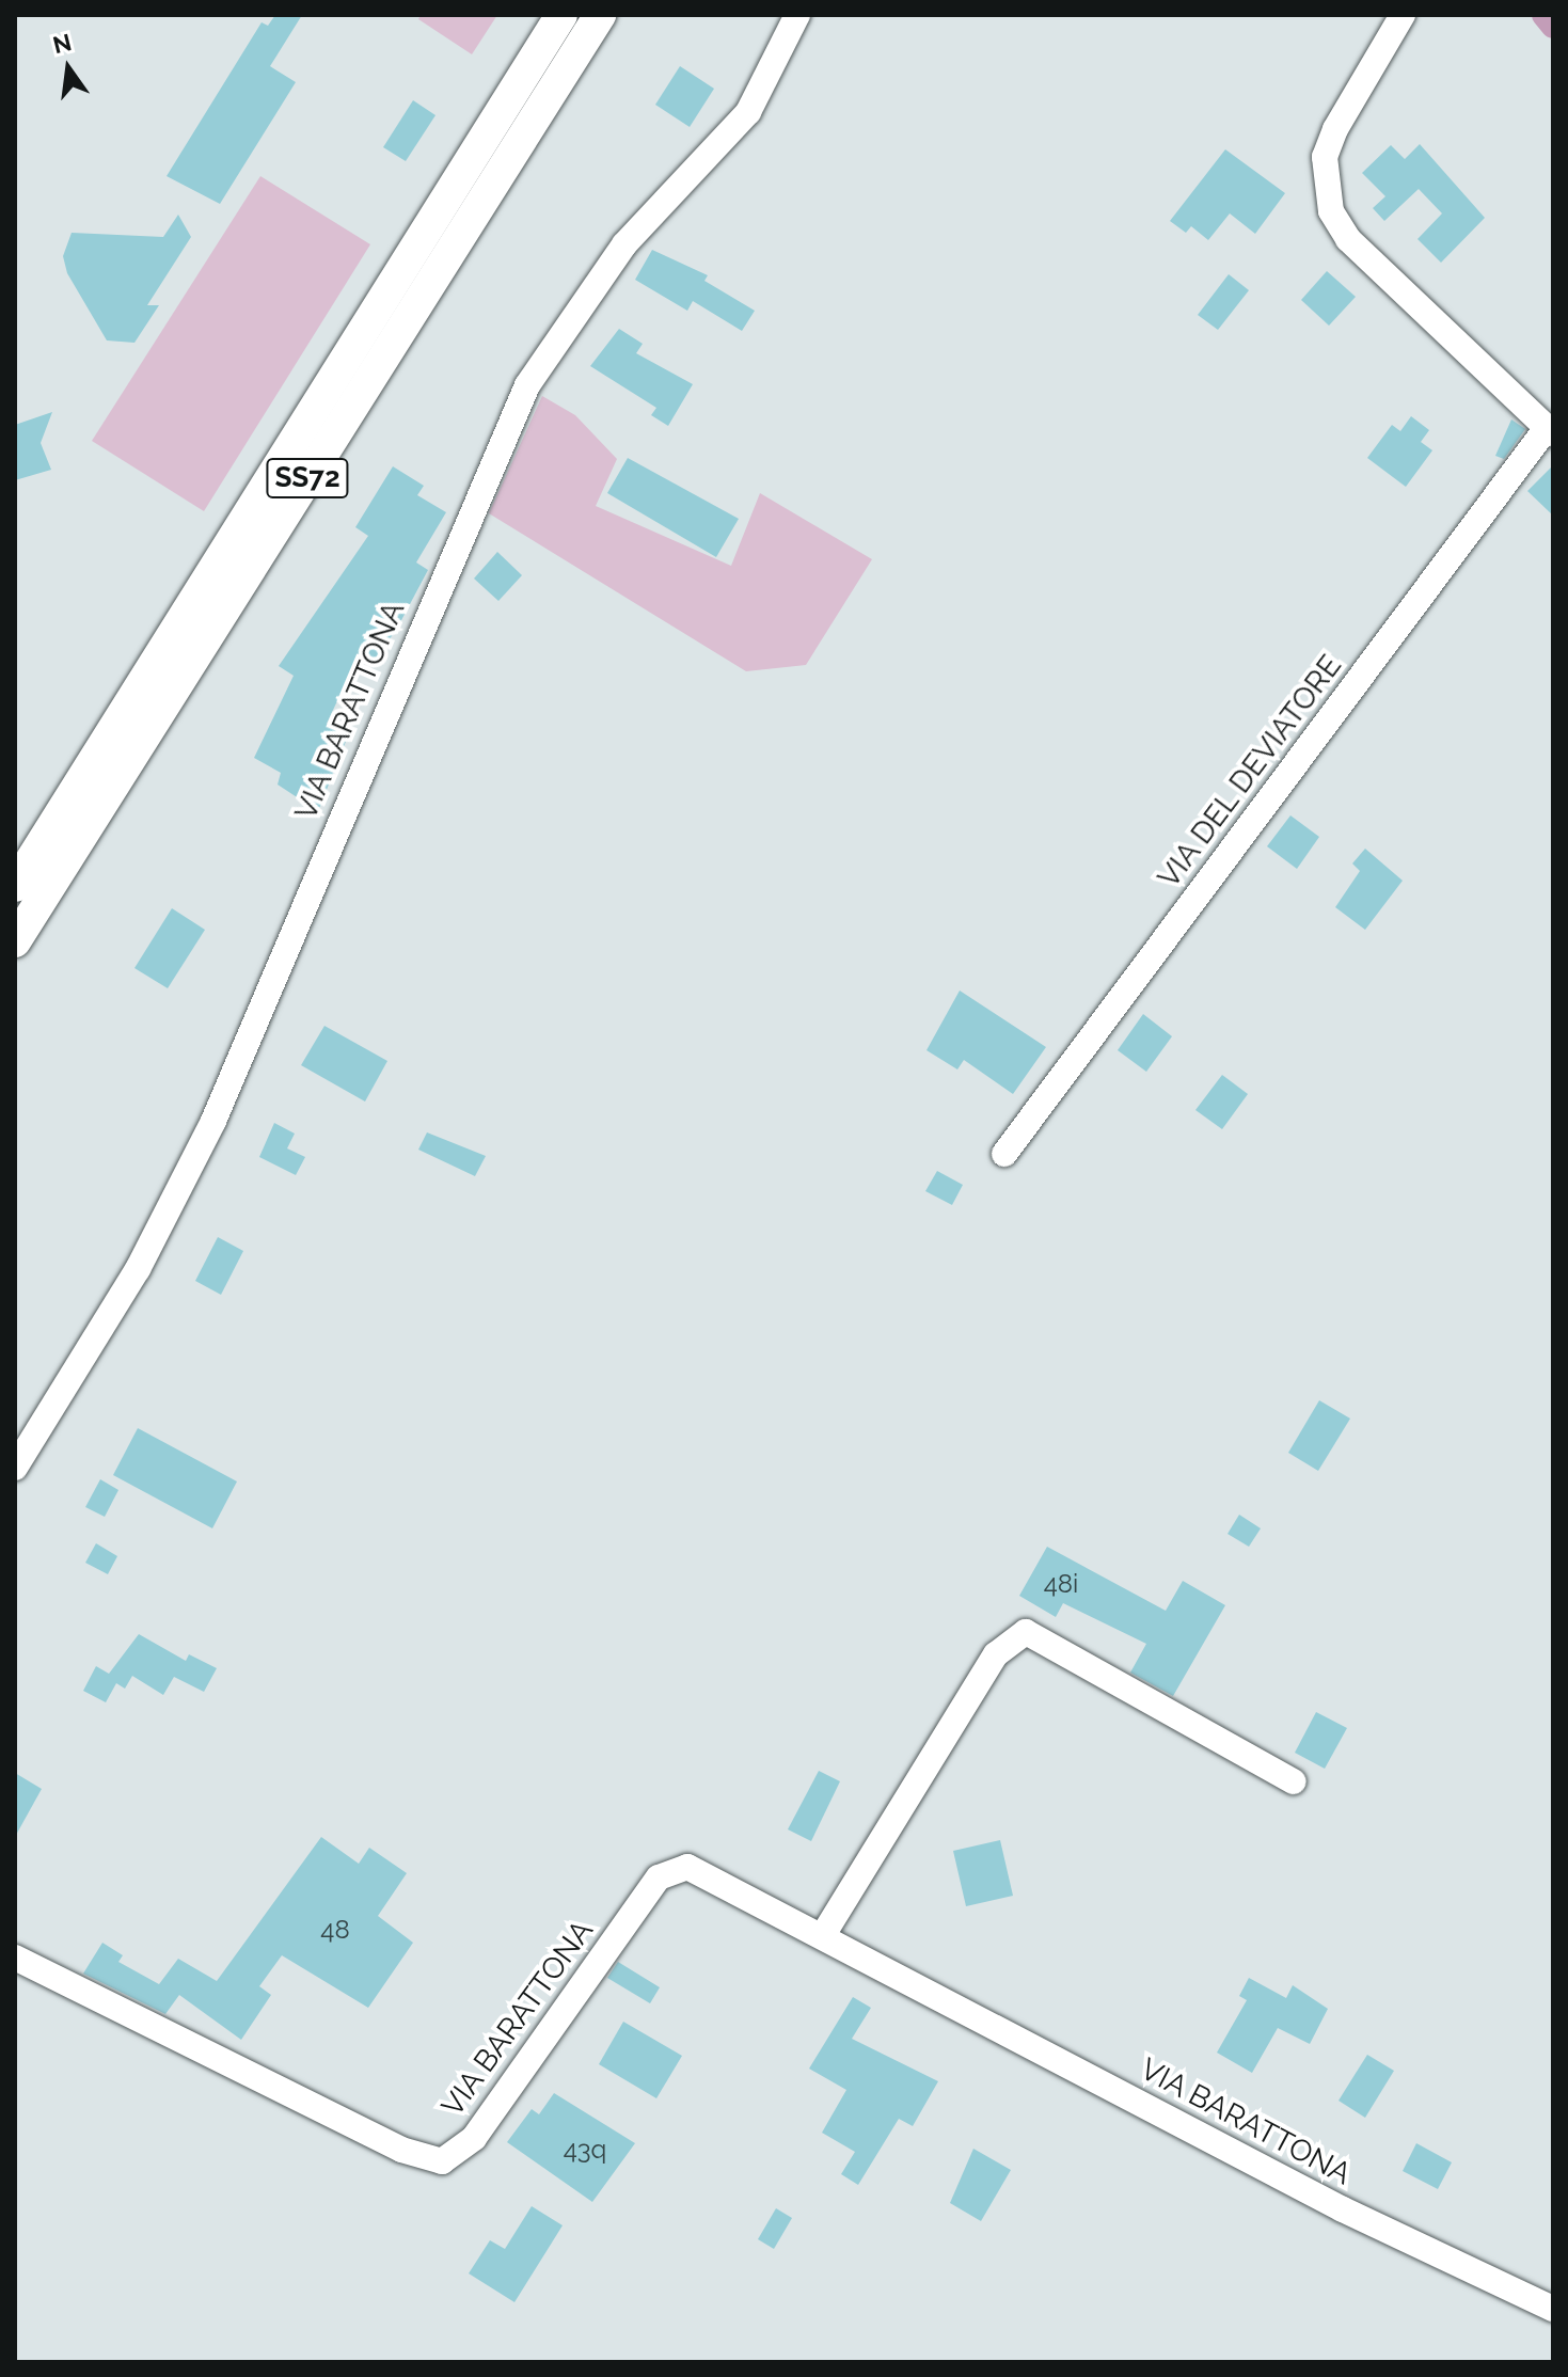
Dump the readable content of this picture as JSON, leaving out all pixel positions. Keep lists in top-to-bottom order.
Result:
{
  "streets": {
    "main road": ["SS72"],
    "street": ["VIA BARATTONA", "VIA DEL DEVIATORE"]
  },
  "house_numbers": ["48i", "48", "43q"],
  "north": "top"
}
